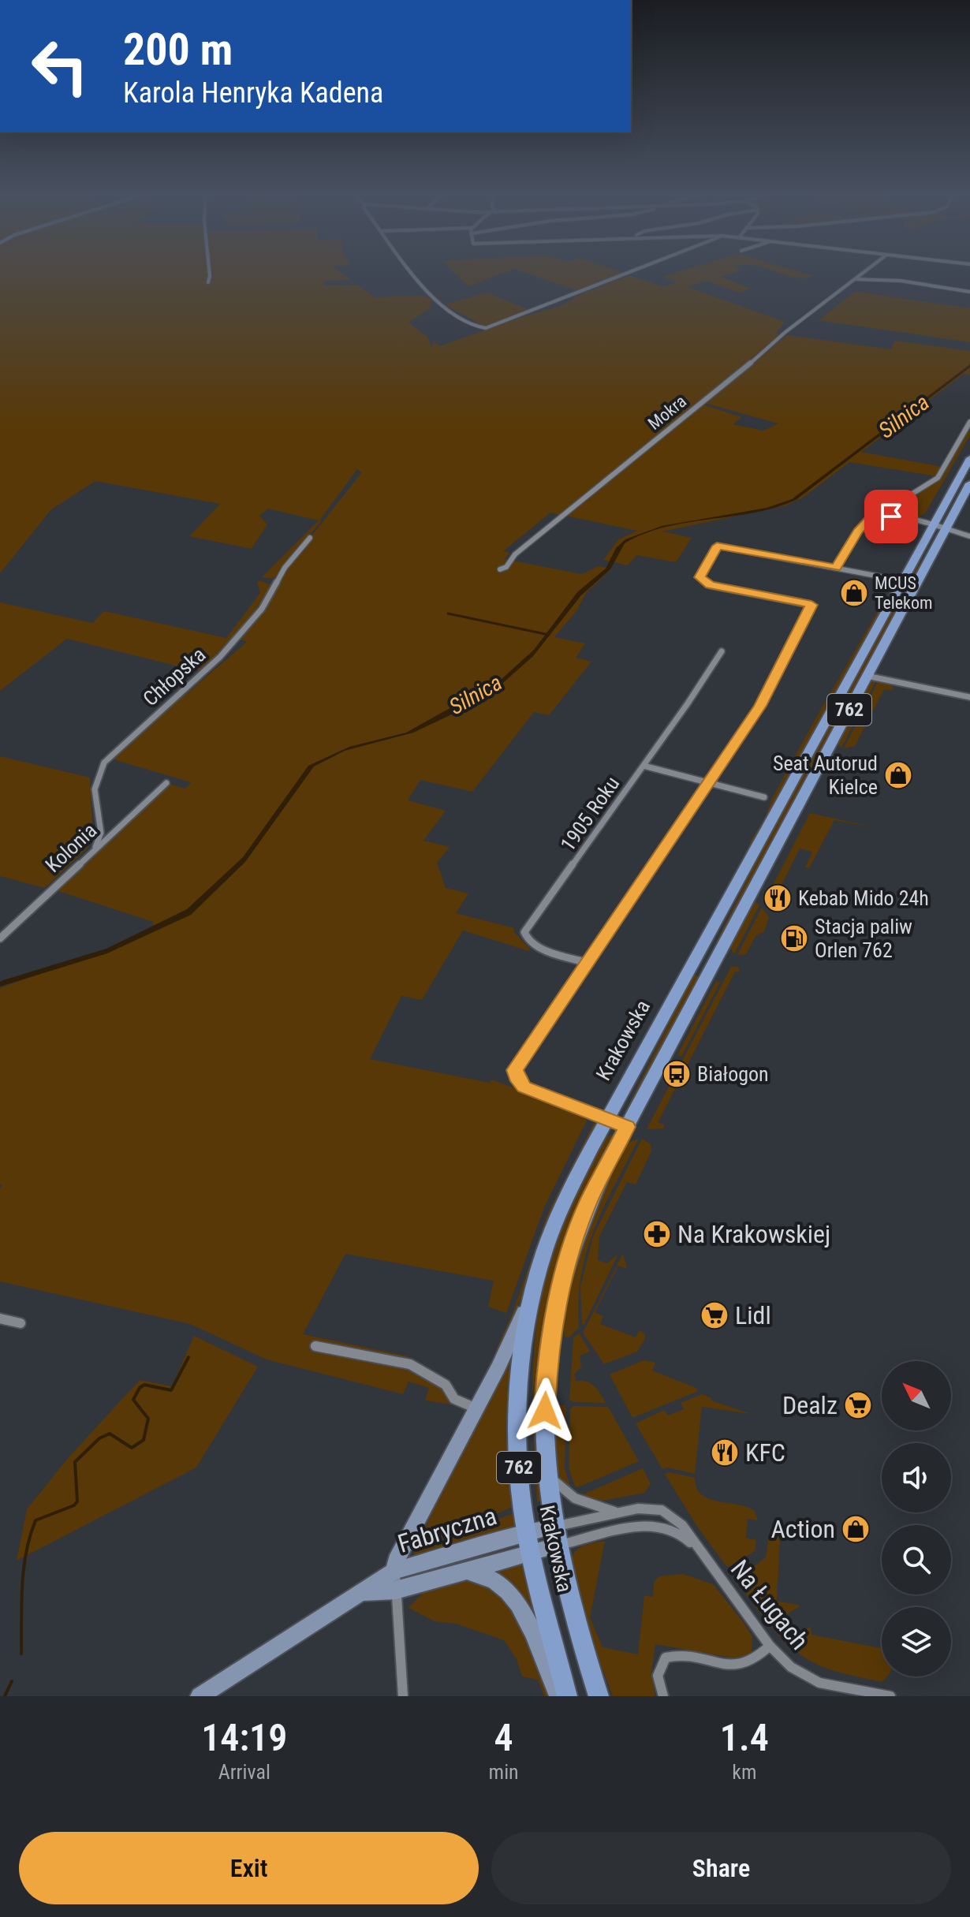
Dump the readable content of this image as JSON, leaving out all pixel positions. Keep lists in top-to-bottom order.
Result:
{
  "streets": {
    "main road": ["762", "Krakowska", "Fabryczna"],
    "street": [
      "Mokra",
      "Chłopska",
      "1905 Roku",
      "Kolonia",
      "Na Ługach"
    ]
  },
  "crossings": [
    ["Chłopska", "Kolonia"],
    ["Krakowska", "Fabryczna"],
    ["Krakowska", "Na Ługach"],
    ["Fabryczna", "Na Ługach"]
  ],
  "water": ["Silnica"],
  "places": {
    "shop": ["MCUS Telekom", "Seat Autorud Kielce", "Action"],
    "restaurant": ["Kebab Mido 24h", "KFC"],
    "fuel station": ["Stacja paliw Orlen 762"],
    "bus stop": ["Białogon"],
    "pharmacy": ["Na Krakowskiej"],
    "supermarket": ["Lidl", "Dealz"]
  },
  "north": "top left",
  "page": {
    "turn": ["200 m", "Karola Henryka Kadena"],
    "eta": [
      "14:19",
      "Arrival",
      "4",
      "min",
      "1.4",
      "km"
    ],
    "buttons": ["Exit", "Share"]
  }
}
